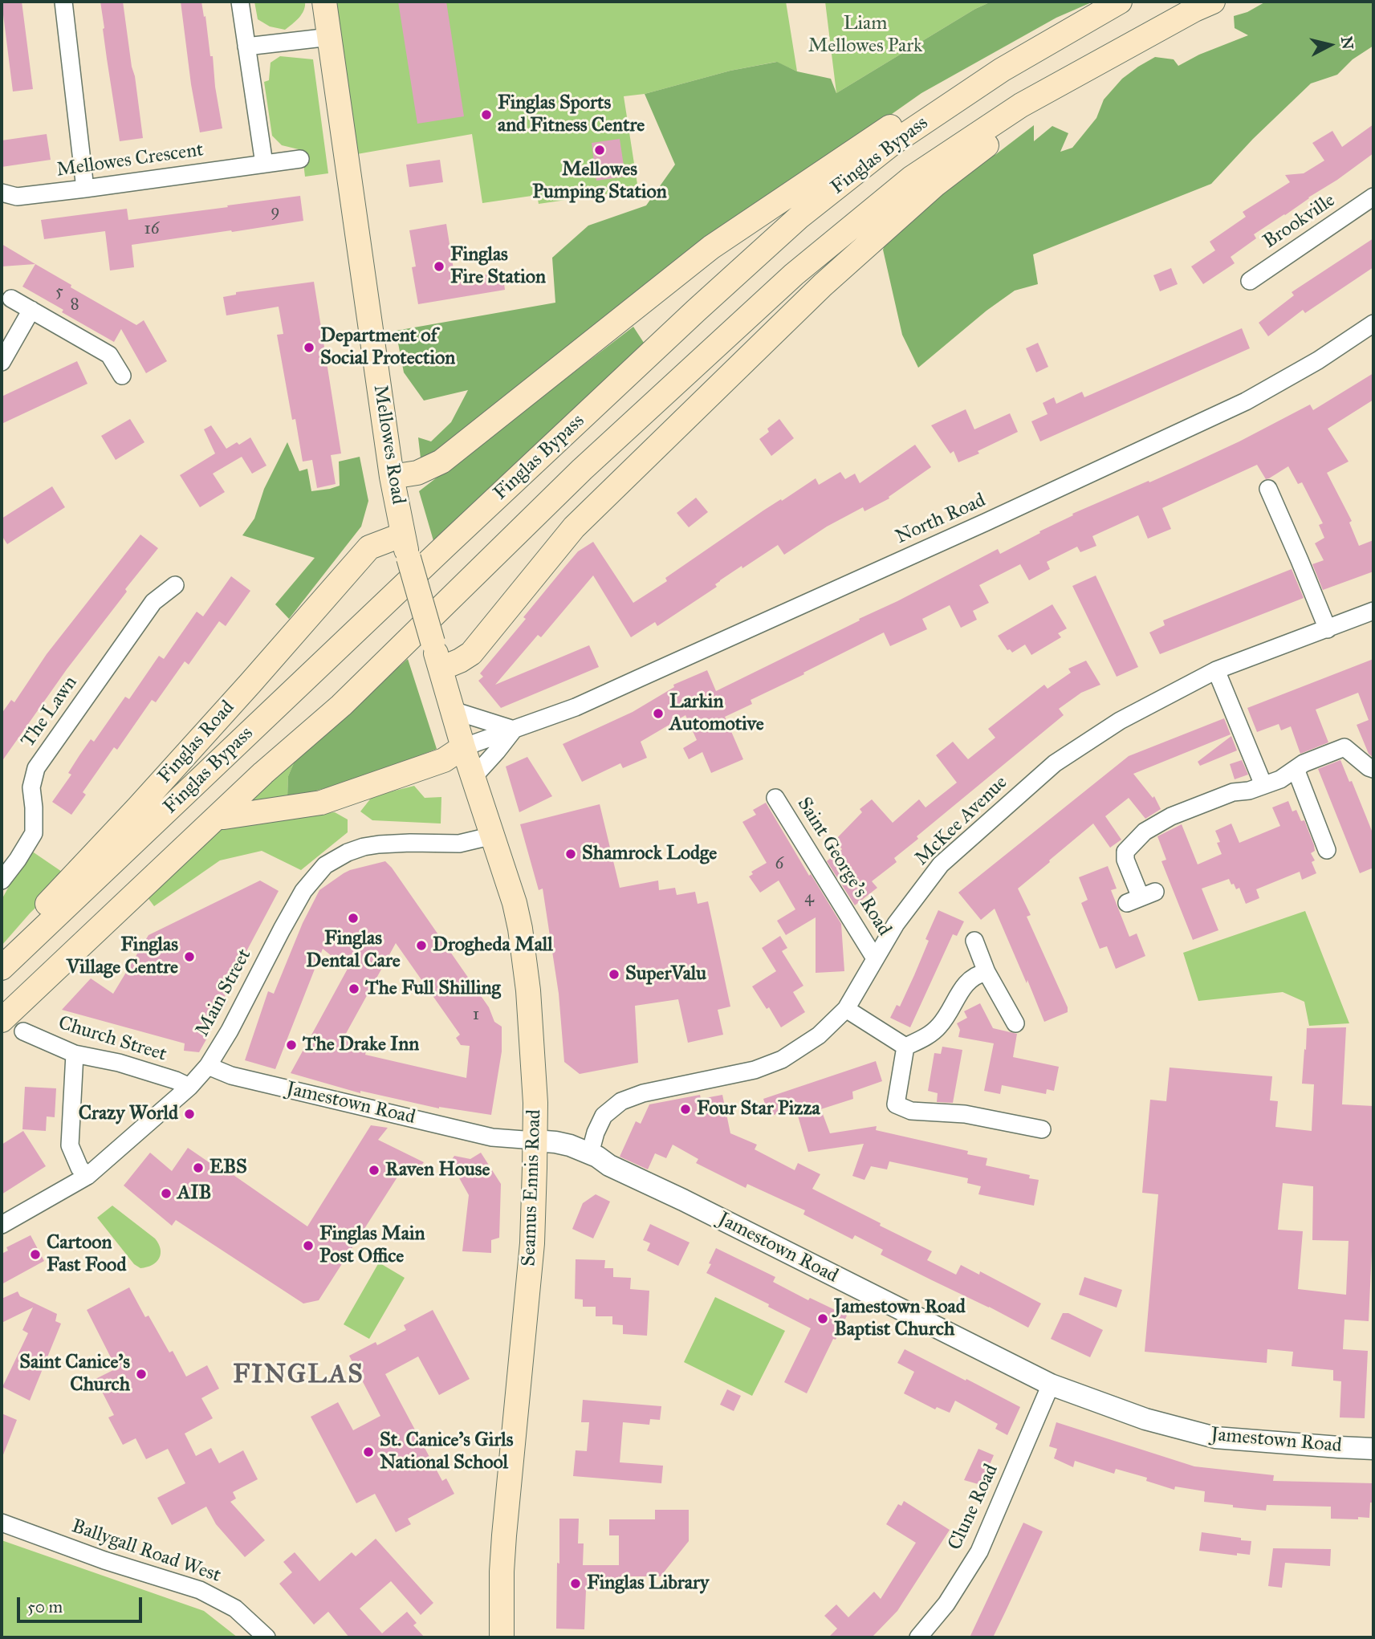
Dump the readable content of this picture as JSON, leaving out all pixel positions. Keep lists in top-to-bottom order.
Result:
{
  "streets": {
    "main road": [
      "Finglas Bypass",
      "Mellowes Road",
      "Finglas Road",
      "Seamus Ennis Road"
    ],
    "street": [
      "Mellowes Crescent",
      "Brookville",
      "North Road",
      "The Lawn",
      "McKee Avenue",
      "Saint George's Road",
      "Main Street",
      "Church Street",
      "Jamestown Road",
      "Clune Road",
      "Ballygall Road West"
    ]
  },
  "crossings": [
    ["Finglas Bypass", "Finglas Road"],
    ["Mellowes Road", "North Road"],
    ["Mellowes Road", "Finglas Road"],
    ["Mellowes Road", "Seamus Ennis Road"],
    ["North Road", "Seamus Ennis Road"],
    ["McKee Avenue", "Saint George's Road"],
    ["McKee Avenue", "Jamestown Road"],
    ["Main Street", "Church Street"],
    ["Main Street", "Jamestown Road"],
    ["Main Street", "Seamus Ennis Road"],
    ["Jamestown Road", "Seamus Ennis Road"],
    ["Jamestown Road", "Clune Road"]
  ],
  "districts": ["FINGLAS"],
  "parks": ["Liam Mellowes Park"],
  "places": [
    "Finglas Sports and Fitness Centre",
    "Mellowes Pumping Station",
    "Finglas Fire Station",
    "Department of Social Protection",
    "Larkin Automotive",
    "Shamrock Lodge",
    "Finglas Dental Care",
    "Drogheda Mall",
    "Finglas Village Centre",
    "SuperValu",
    "The Full Shilling",
    "The Drake Inn",
    "Four Star Pizza",
    "Crazy World",
    "EBS",
    "Raven House",
    "AIB",
    "Finglas Main Post Office",
    "Cartoon Fast Food",
    "Jamestown Road Baptist Church",
    "Saint Canice's Church",
    "St. Canice's Girls National School",
    "Finglas Library"
  ],
  "house_numbers": [
    "9",
    "16",
    "5",
    "8",
    "6",
    "4",
    "1"
  ],
  "scale_bar": "50 m",
  "north": "right"
}
